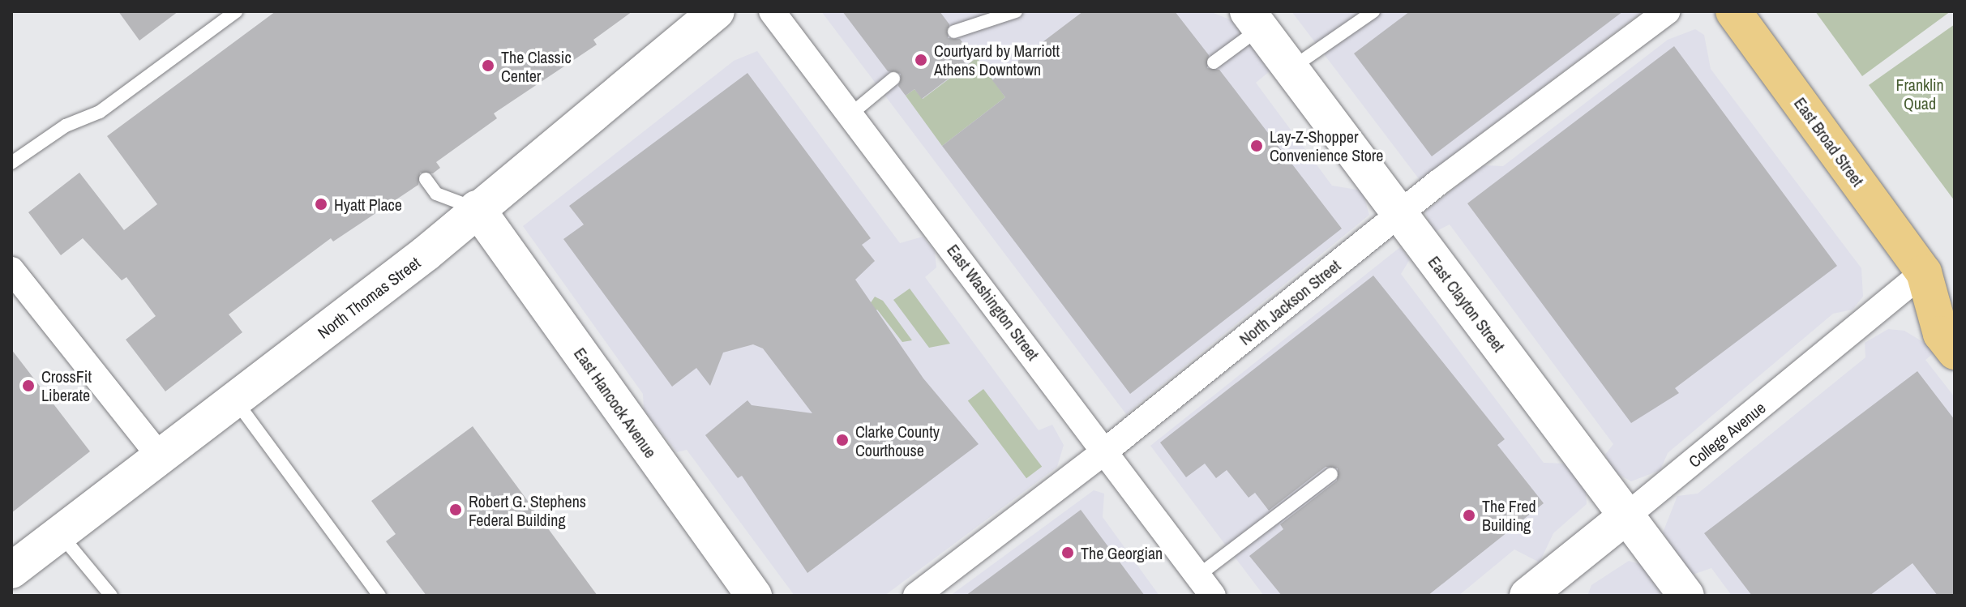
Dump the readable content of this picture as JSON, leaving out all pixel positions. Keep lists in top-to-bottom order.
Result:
{
  "streets": {
    "main road": ["East Broad Street"],
    "street": [
      "North Thomas Street",
      "East Washington Street",
      "North Jackson Street",
      "East Clayton Street",
      "East Hancock Avenue",
      "College Avenue"
    ]
  },
  "crossings": [
    ["East Broad Street", "College Avenue"],
    ["North Thomas Street", "East Hancock Avenue"],
    ["East Washington Street", "North Jackson Street"],
    ["North Jackson Street", "East Clayton Street"],
    ["East Clayton Street", "College Avenue"]
  ],
  "parks": ["Franklin Quad"],
  "places": [
    "Courtyard by Marriott Athens Downtown",
    "The Classic Center",
    "Lay-Z-Shopper Convenience Store",
    "Hyatt Place",
    "CrossFit Liberate",
    "Clarke County Courthouse",
    "Robert G. Stephens Federal Building",
    "The Fred Building",
    "The Georgian"
  ]
}
